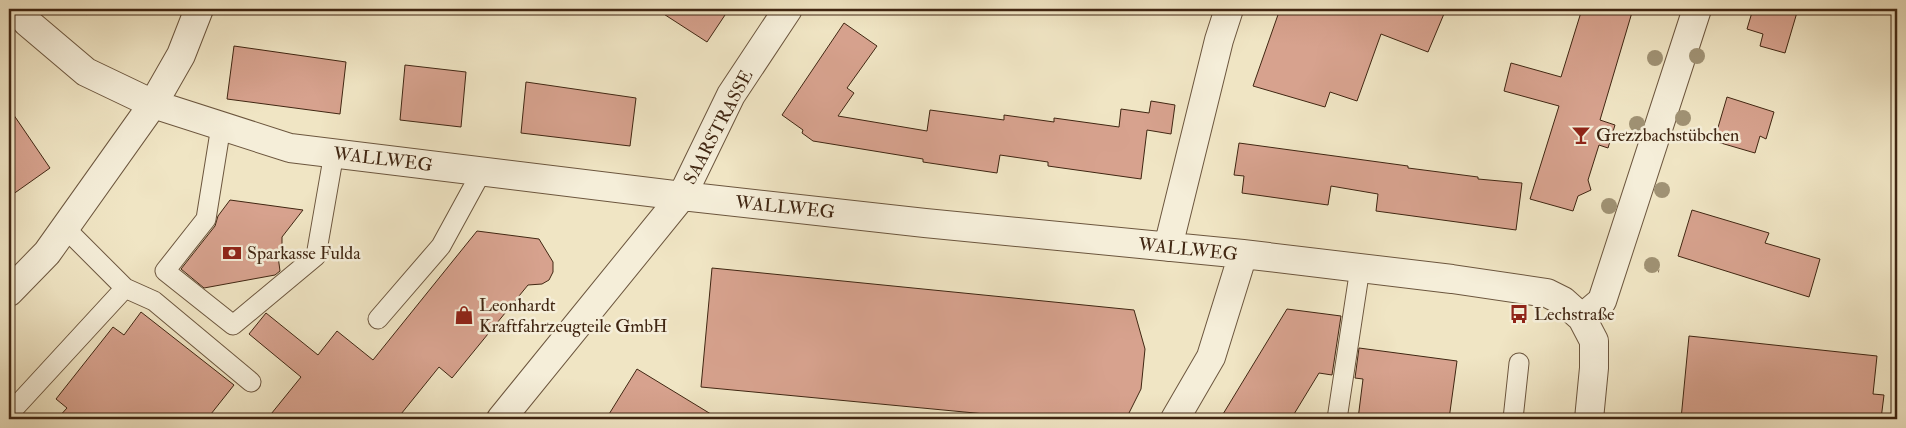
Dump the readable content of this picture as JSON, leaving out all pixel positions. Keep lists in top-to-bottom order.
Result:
{
  "streets": {
    "street": ["SAARSTRASSE", "WALLWEG"]
  },
  "crossings": [
    ["SAARSTRASSE", "WALLWEG"]
  ],
  "places": {
    "bar": ["Grezzbachstübchen"],
    "bank": ["Sparkasse Fulda"],
    "bus stop": ["Lechstraße"],
    "shop": ["Leonhardt Kraftfahrzeugteile GmbH"]
  }
}
